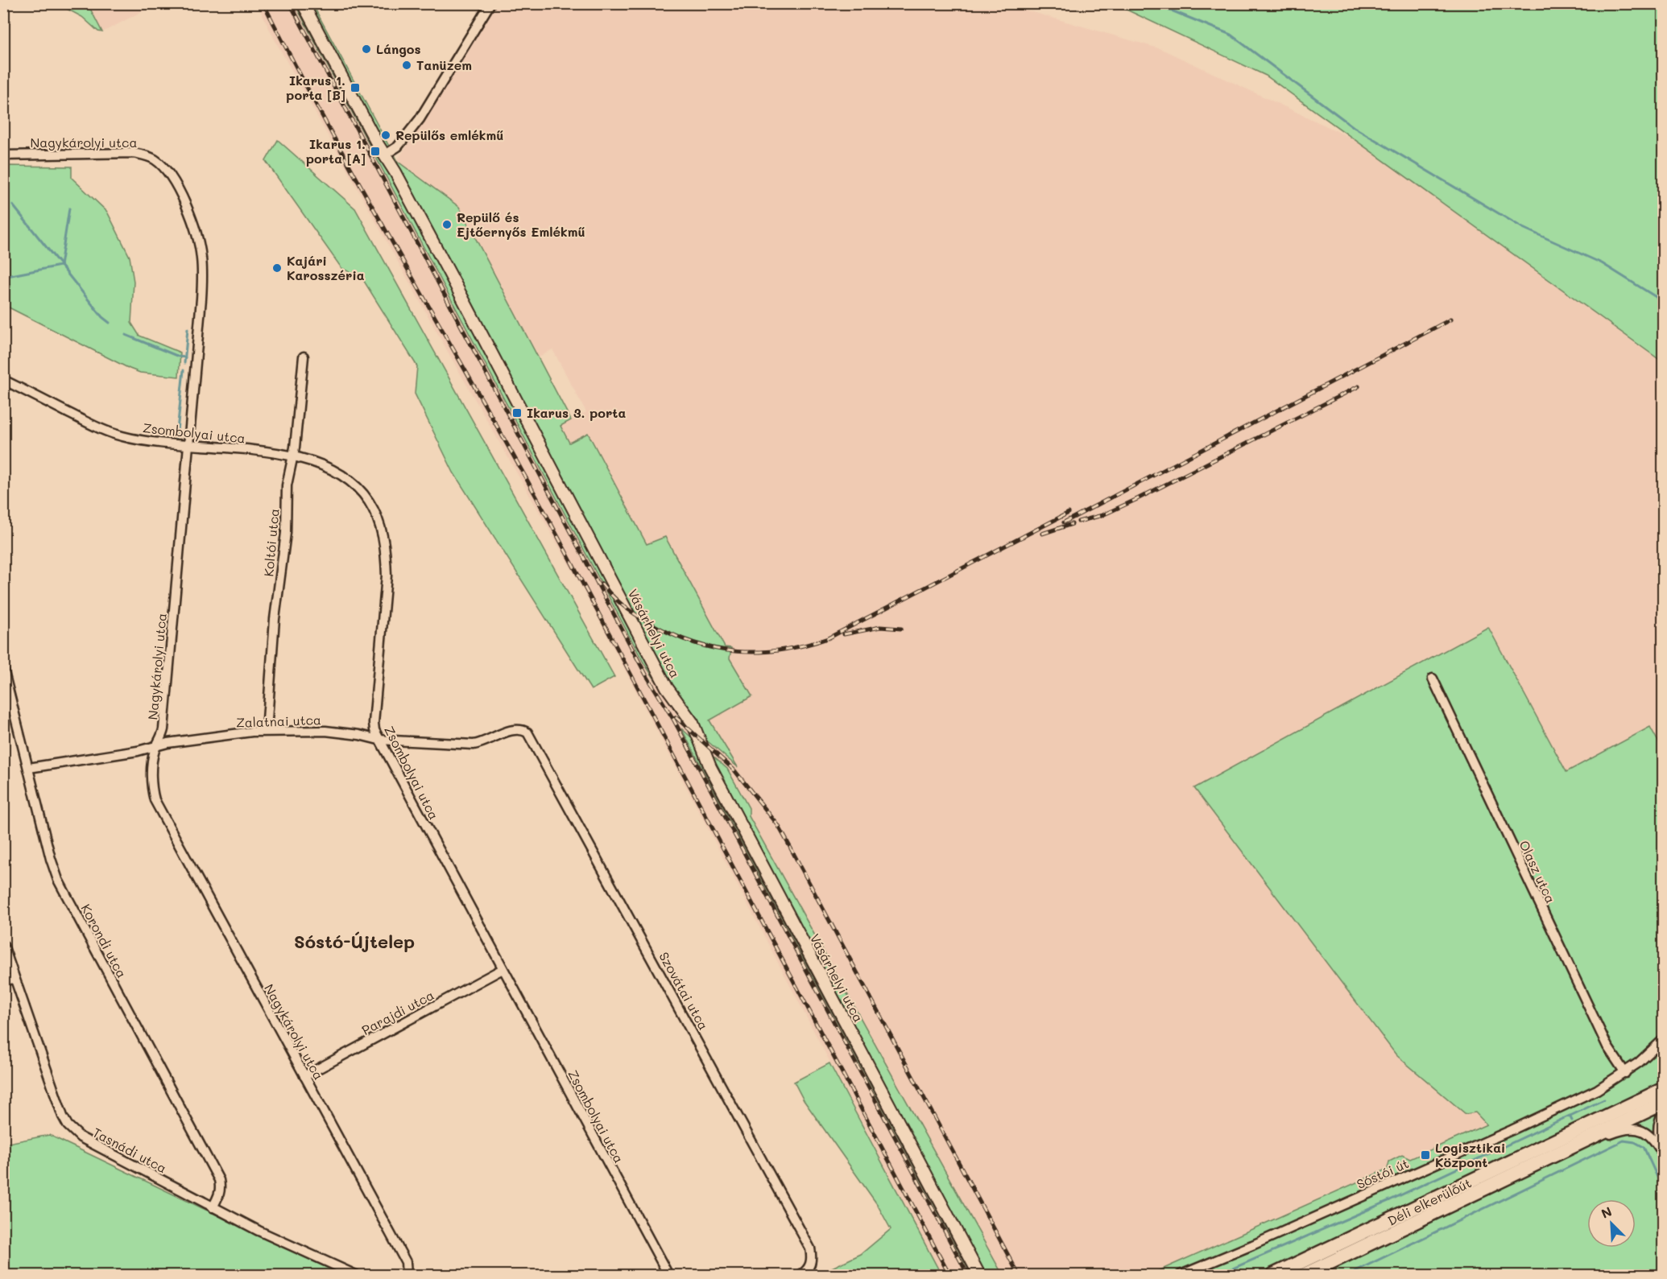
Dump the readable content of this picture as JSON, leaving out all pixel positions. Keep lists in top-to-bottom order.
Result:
{
  "streets": {
    "main road": ["Déli elkerülőút"],
    "street": [
      "Nagykárolyi utca",
      "Zsombolyai utca",
      "Koltói utca",
      "Vásárhelyi utca",
      "Zalatnai utca",
      "Olasz utca",
      "Korondi utca",
      "Szovátai utca",
      "Parajdi utca",
      "Tasnádi utca",
      "Sóstói út"
    ]
  },
  "crossings": [
    ["Nagykárolyi utca", "Zsombolyai utca"],
    ["Nagykárolyi utca", "Zalatnai utca"],
    ["Nagykárolyi utca", "Parajdi utca"],
    ["Zsombolyai utca", "Koltói utca"],
    ["Zsombolyai utca", "Zalatnai utca"],
    ["Zsombolyai utca", "Parajdi utca"],
    ["Koltói utca", "Zalatnai utca"],
    ["Zalatnai utca", "Korondi utca"],
    ["Zalatnai utca", "Szovátai utca"],
    ["Olasz utca", "Sóstói út"],
    ["Korondi utca", "Tasnádi utca"]
  ],
  "districts": ["Sóstó-Újtelep"],
  "places": {
    "other": [
      "Lángos",
      "Tanüzem",
      "Repülős emlékmű",
      "Repülő és Ejtőernyős Emlékmű",
      "Kajári Karosszéria"
    ],
    "transit": [
      "Ikarus 1. porta [B]",
      "Ikarus 1. porta [A]",
      "Ikarus 3. porta",
      "Logisztikai Központ"
    ]
  },
  "north": "top left"
}
